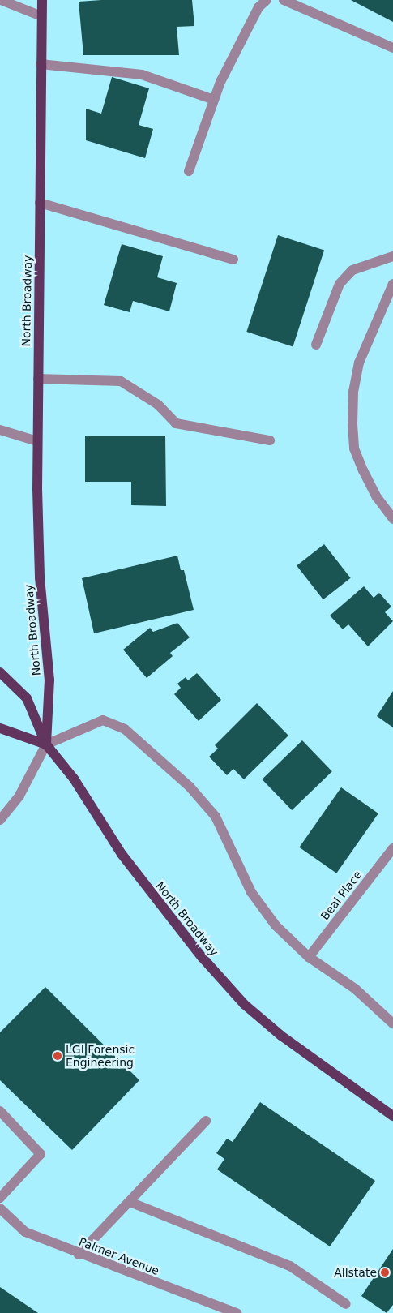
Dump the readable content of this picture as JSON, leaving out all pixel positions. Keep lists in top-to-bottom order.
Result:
{
  "streets": {
    "main road": ["North Broadway"],
    "street": ["Beal Place", "Palmer Avenue"]
  },
  "places": ["LGI Forensic Engineering", "Allstate"]
}
